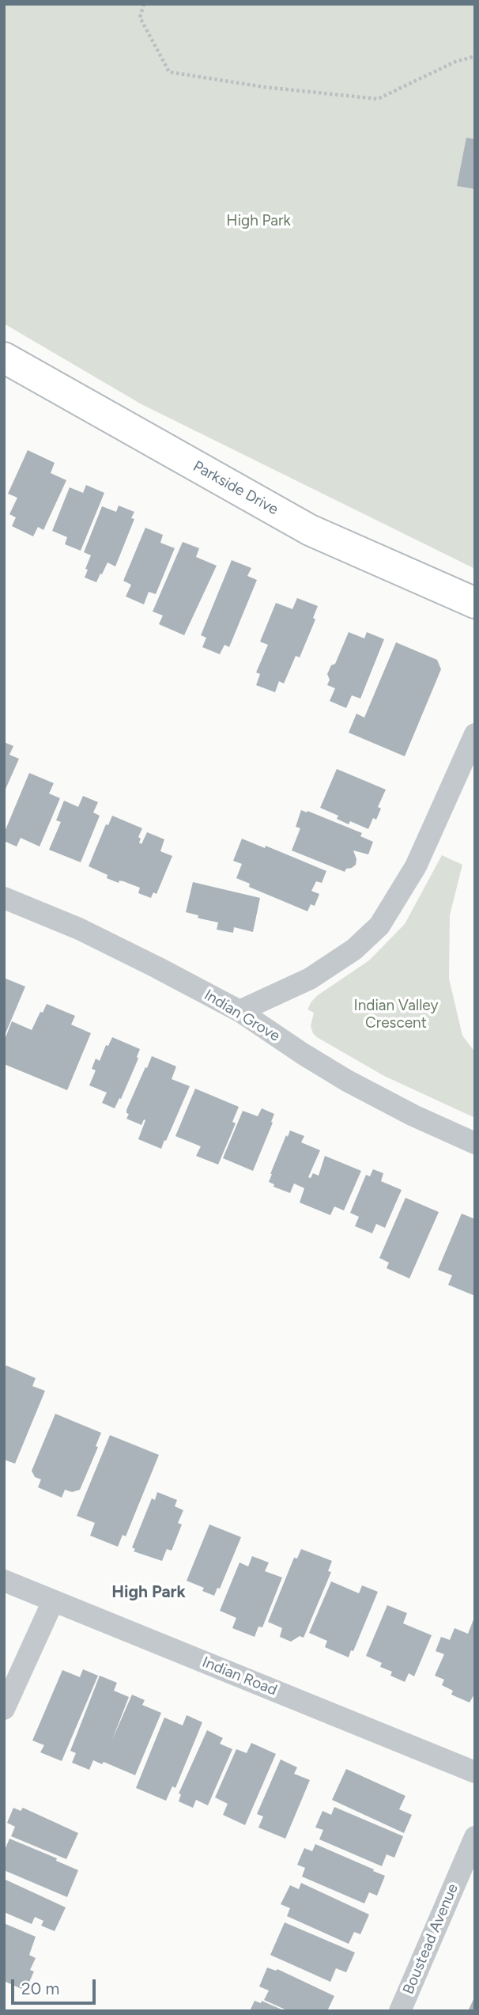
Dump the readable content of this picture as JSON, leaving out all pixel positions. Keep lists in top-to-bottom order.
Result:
{
  "streets": {
    "main road": ["Parkside Drive"],
    "street": ["Indian Grove", "Indian Road", "Boustead Avenue"]
  },
  "districts": ["High Park"],
  "parks": ["High Park", "Indian Valley Crescent"],
  "scale_bar": "20 m"
}
